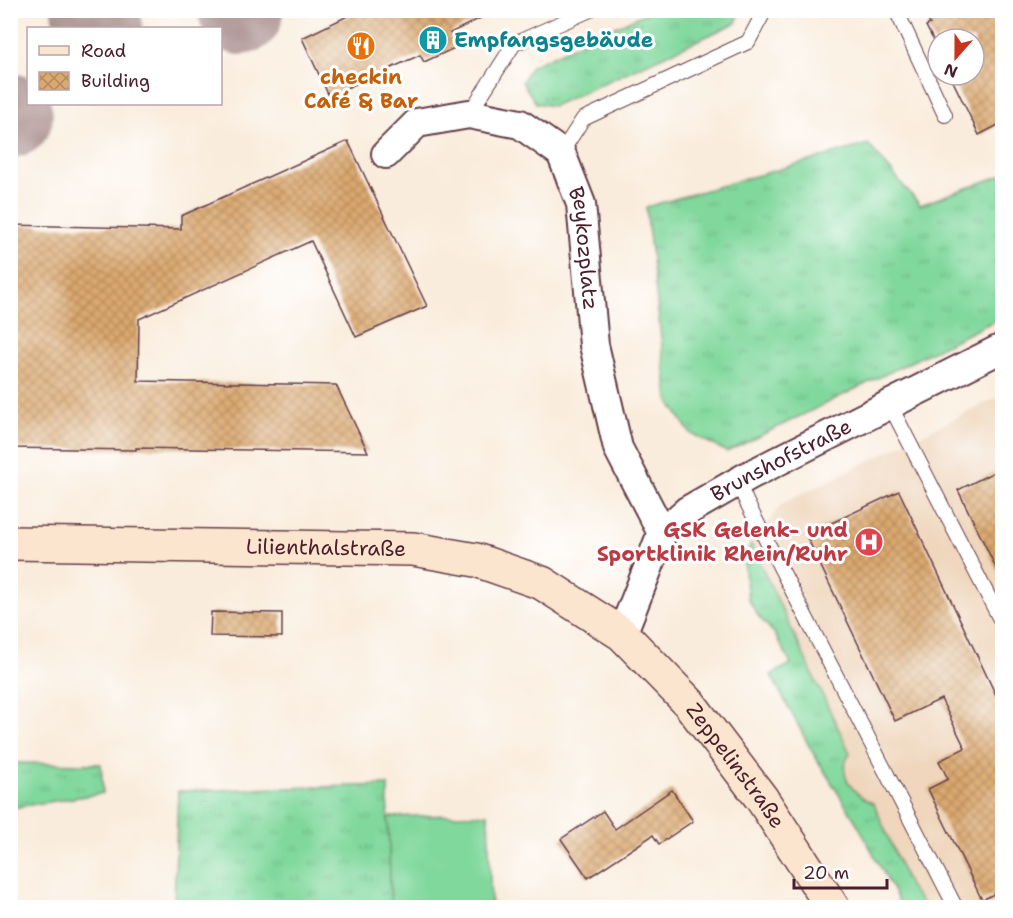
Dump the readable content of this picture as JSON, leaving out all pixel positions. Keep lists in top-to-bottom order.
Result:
{
  "streets": {
    "main road": ["Lilienthalstraße", "Zeppelinstraße"],
    "street": ["Beykozplatz", "Brunshofstraße"]
  },
  "crossings": [
    ["Beykozplatz", "Brunshofstraße"],
    ["Brunshofstraße", "Lilienthalstraße"],
    ["Brunshofstraße", "Zeppelinstraße"],
    ["Lilienthalstraße", "Zeppelinstraße"]
  ],
  "places": {
    "building": ["Empfangsgebäude"],
    "restaurant": ["checkin Café & Bar"],
    "hospital": ["GSK Gelenk- und Sportklinik Rhein/Ruhr"]
  },
  "legend": ["Road", "Building"],
  "scale_bar": "20 m",
  "north": "bottom"
}
